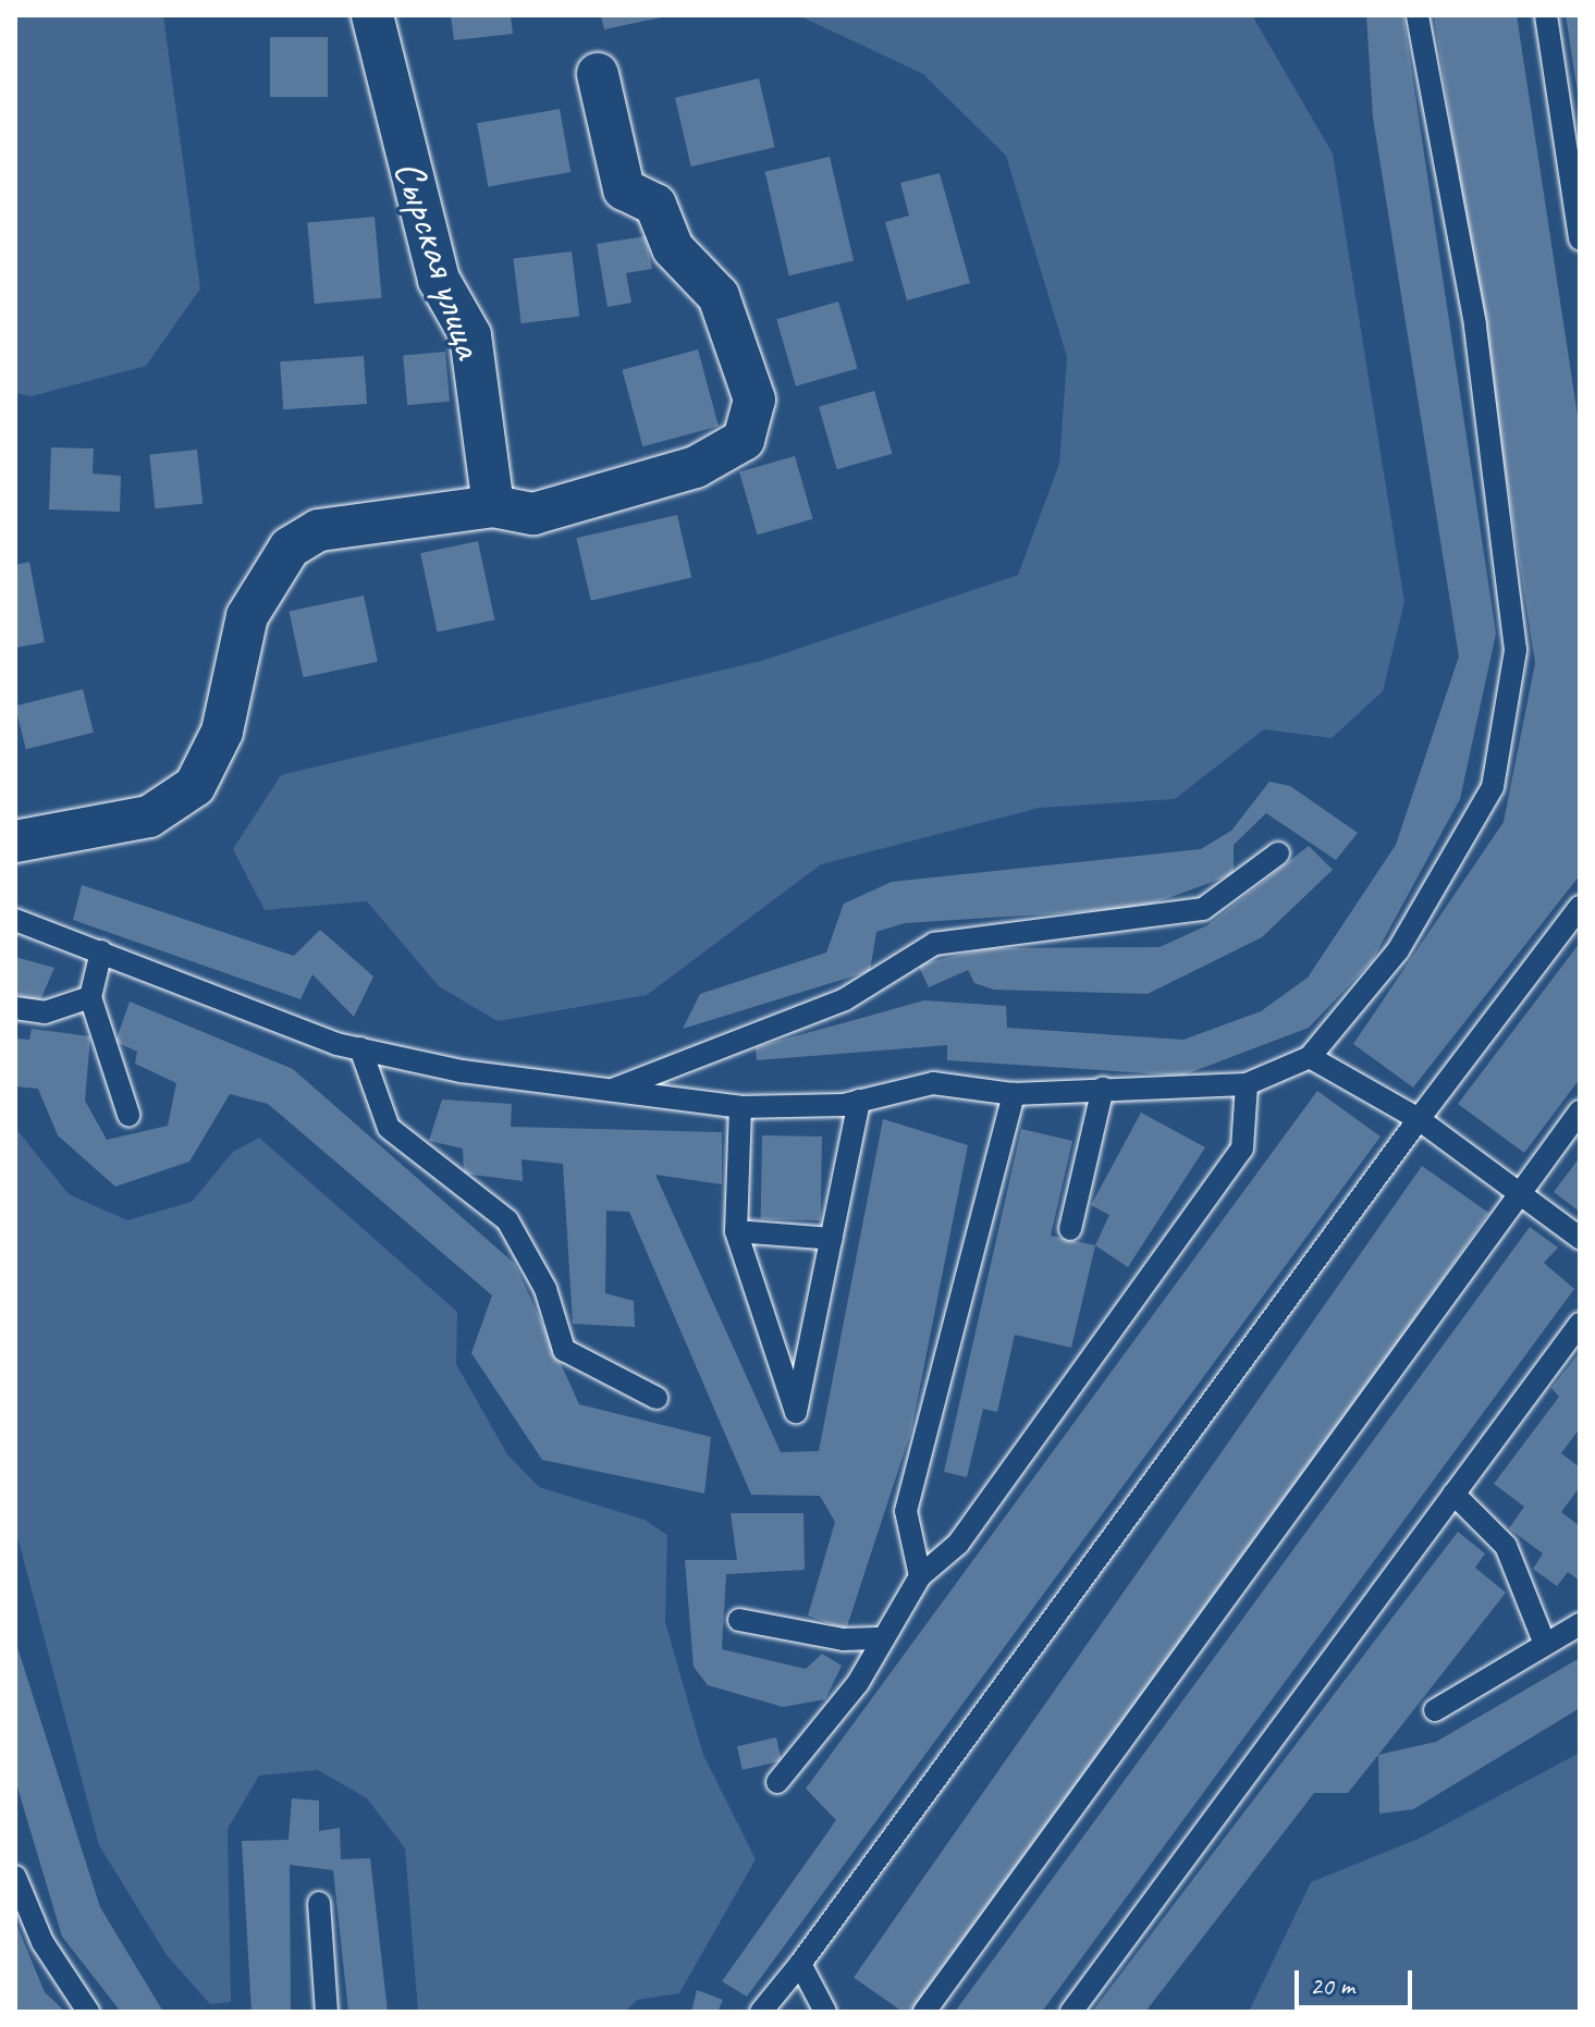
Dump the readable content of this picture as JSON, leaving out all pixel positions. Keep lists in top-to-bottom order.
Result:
{
  "streets": {
    "street": ["Сырская улица"]
  },
  "scale_bar": "20 m"
}
